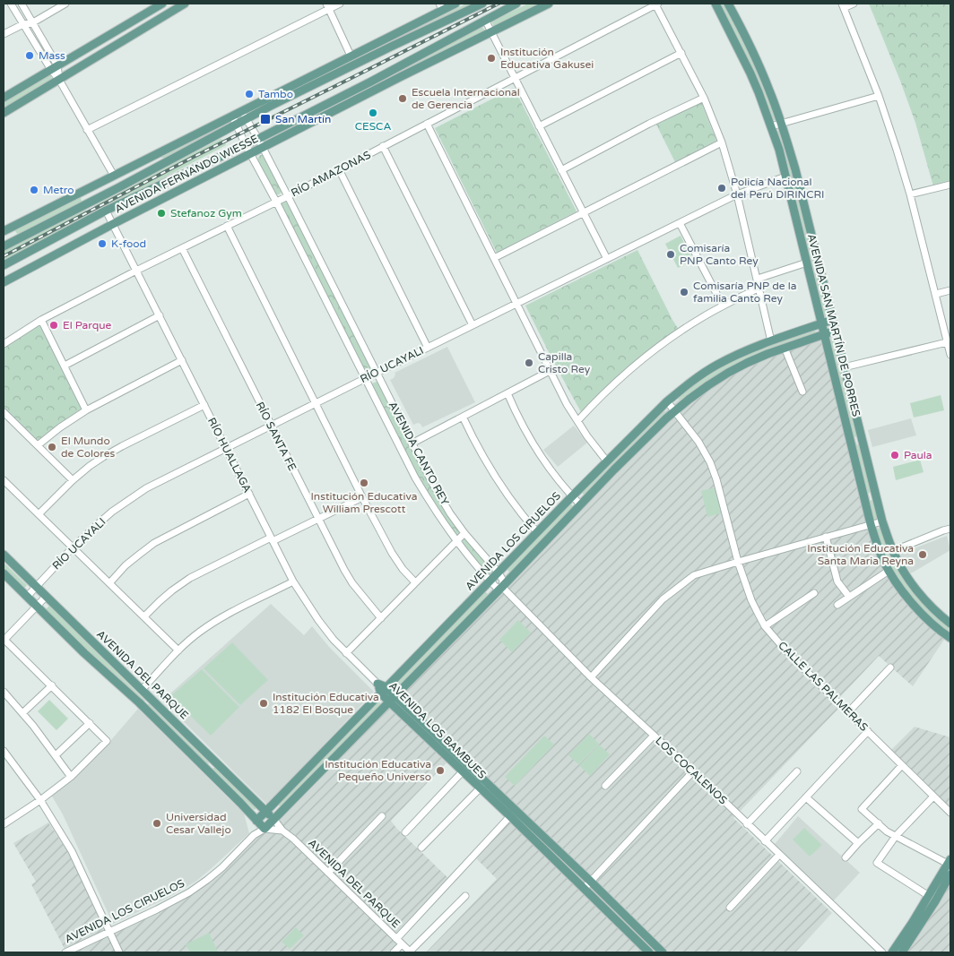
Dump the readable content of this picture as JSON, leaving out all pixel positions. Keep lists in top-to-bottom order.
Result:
{
  "streets": {
    "main road": [
      "AVENIDA FERNANDO WIESSE",
      "AVENIDA SAN MARTÍN DE PORRES",
      "AVENIDA LOS CIRUELOS",
      "AVENIDA DEL PARQUE",
      "AVENIDA LOS BAMBUES"
    ],
    "street": [
      "RÍO AMAZONAS",
      "RÍO UCAYALI",
      "RÍO SANTA FE",
      "AVENIDA CANTO REY",
      "RÍO HUALLAGA",
      "CALLE LAS PALMERAS",
      "LOS COCALENOS"
    ]
  },
  "crossings": [
    ["AVENIDA FERNANDO WIESSE", "AVENIDA CANTO REY"],
    ["AVENIDA FERNANDO WIESSE", "RÍO HUALLAGA"],
    ["RÍO AMAZONAS", "RÍO SANTA FE"],
    ["RÍO AMAZONAS", "AVENIDA CANTO REY"],
    ["RÍO AMAZONAS", "RÍO HUALLAGA"],
    ["AVENIDA SAN MARTÍN DE PORRES", "RÍO UCAYALI"],
    ["AVENIDA SAN MARTÍN DE PORRES", "AVENIDA LOS CIRUELOS"],
    ["RÍO UCAYALI", "RÍO SANTA FE"],
    ["RÍO UCAYALI", "AVENIDA CANTO REY"],
    ["RÍO UCAYALI", "RÍO HUALLAGA"],
    ["RÍO UCAYALI", "AVENIDA DEL PARQUE"],
    ["AVENIDA CANTO REY", "AVENIDA LOS CIRUELOS"],
    ["AVENIDA CANTO REY", "LOS COCALENOS"],
    ["RÍO HUALLAGA", "AVENIDA LOS BAMBUES"],
    ["AVENIDA LOS CIRUELOS", "AVENIDA DEL PARQUE"],
    ["AVENIDA LOS CIRUELOS", "CALLE LAS PALMERAS"],
    ["AVENIDA LOS CIRUELOS", "AVENIDA LOS BAMBUES"],
    ["AVENIDA LOS CIRUELOS", "LOS COCALENOS"]
  ],
  "places": {
    "other": [
      "Mass",
      "Institución Educativa Gakusei",
      "Tambo",
      "Escuela Internacional de Gerencia",
      "CESCA",
      "Policía Nacional del Perú DIRINCRI",
      "Metro",
      "Stefanoz Gym",
      "K-food",
      "Comisaría PNP Canto Rey",
      "Comisaría PNP de la familia Canto Rey",
      "El Parque",
      "Capilla Cristo Rey",
      "El Mundo de Colores",
      "Paula",
      "Institución Educativa William Prescott",
      "Institución Educativa Santa Maria Reyna",
      "Institución Educativa 1182 El Bosque",
      "Institución Educativa Pequeño Universo",
      "Universidad Cesar Vallejo"
    ],
    "transit": ["San Martín"]
  }
}
